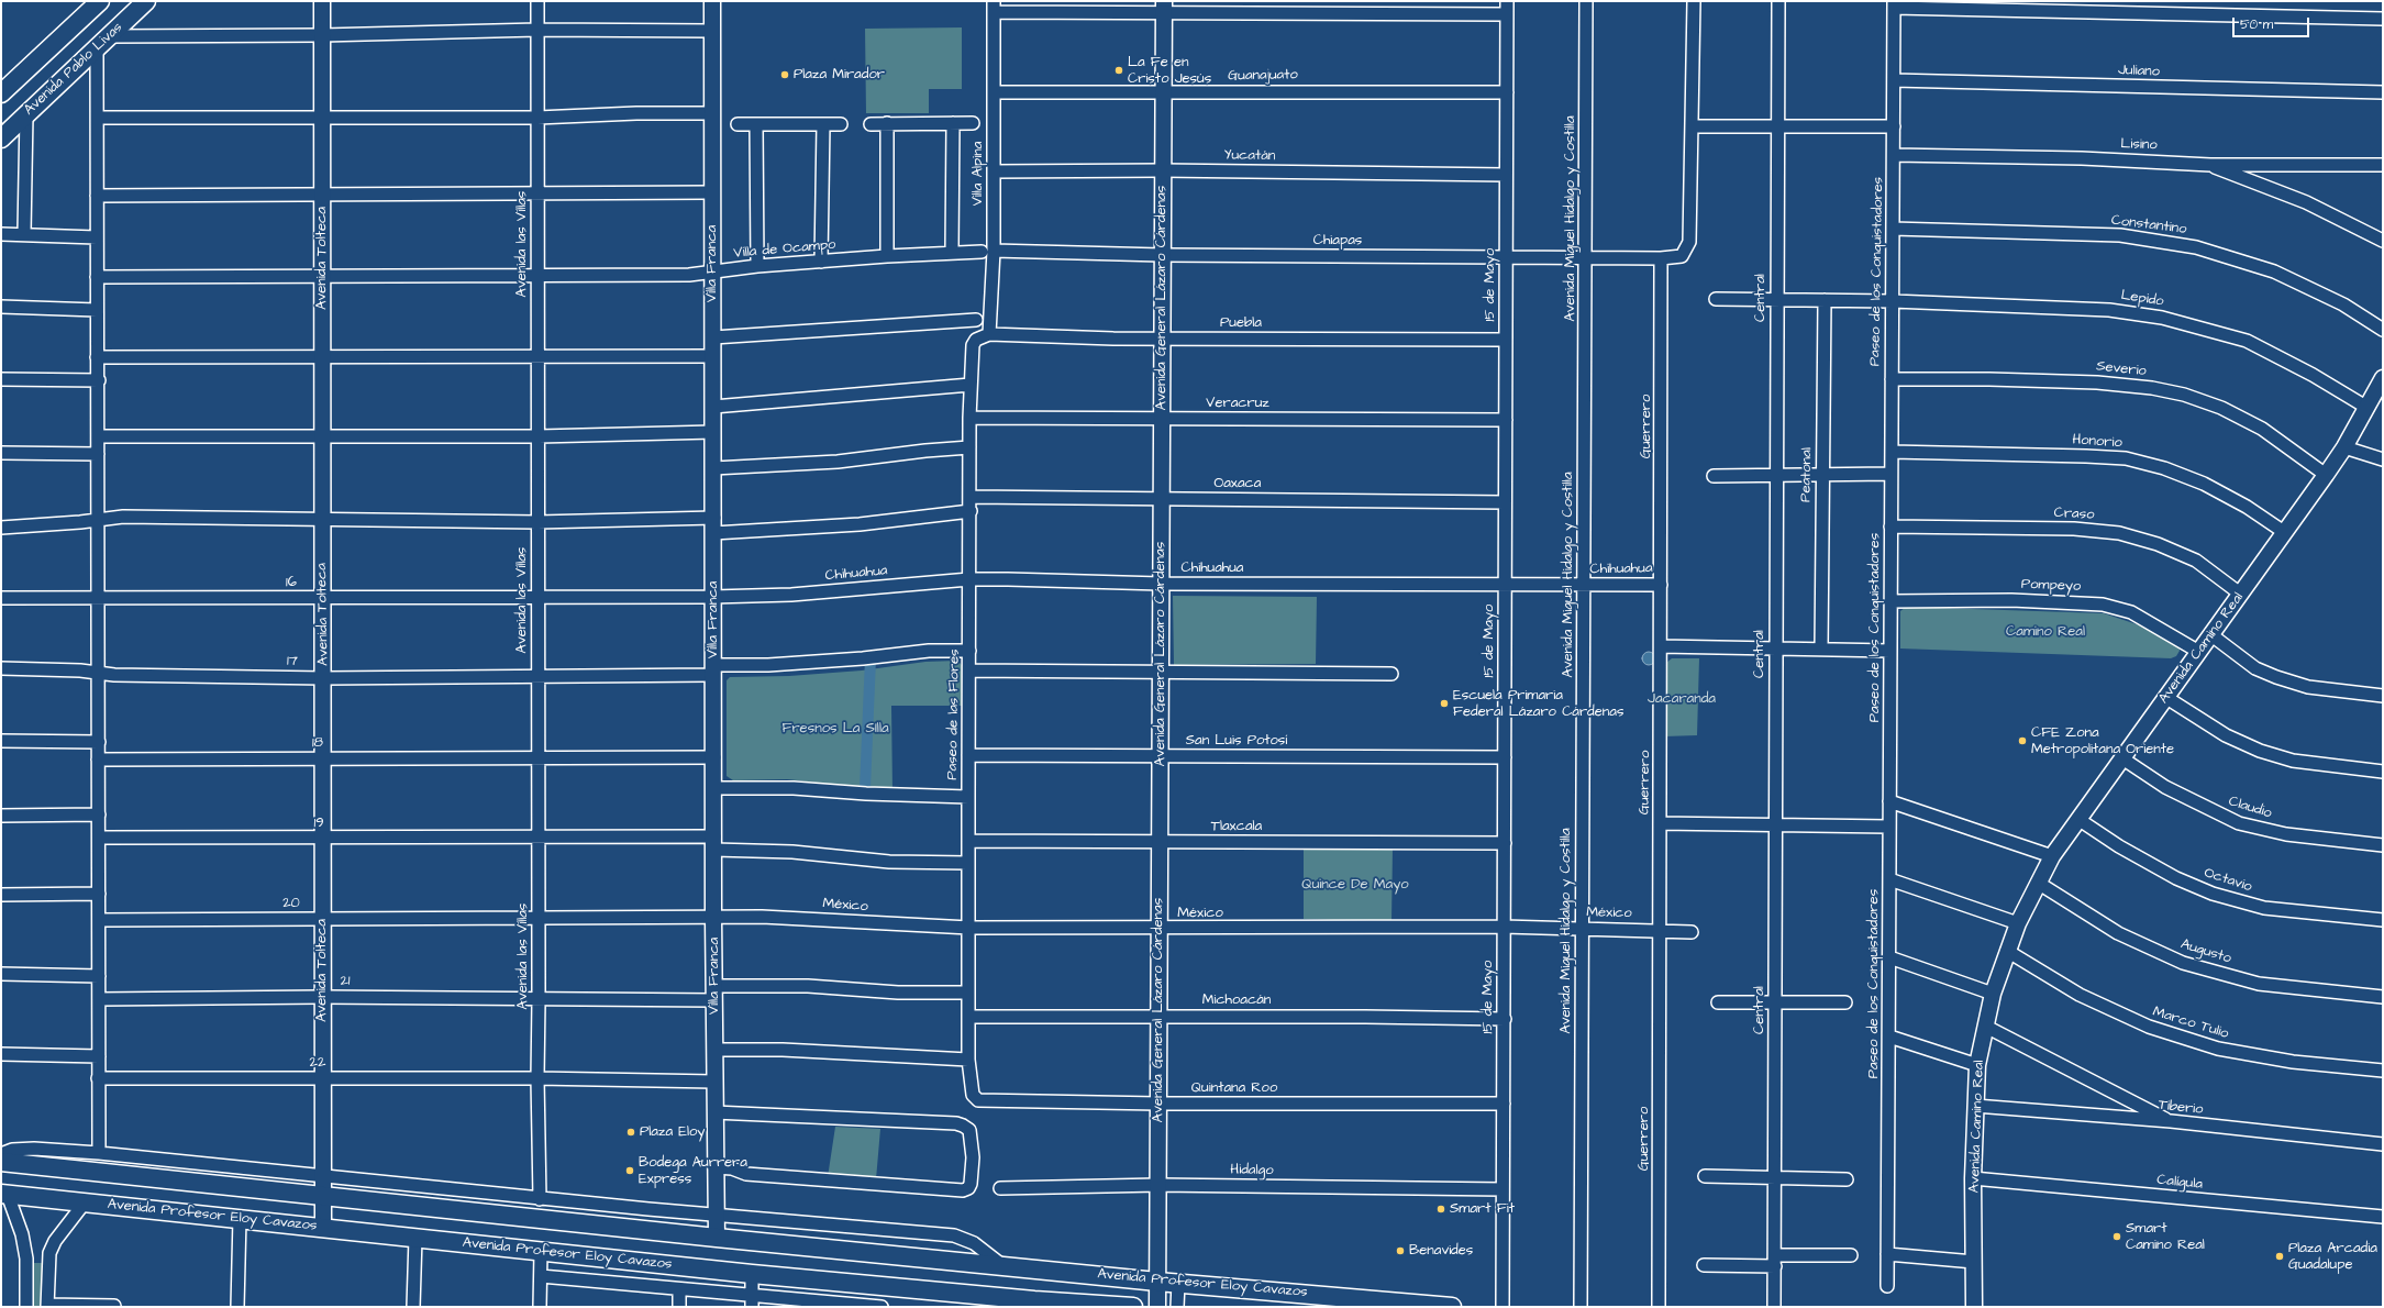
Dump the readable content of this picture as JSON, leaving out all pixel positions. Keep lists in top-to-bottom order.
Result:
{
  "streets": {
    "main road": ["Avenida Pablo Livas", "Avenida Profesor Eloy Cavazos"],
    "street": [
      "Juliano",
      "Guanajuato",
      "Lisino",
      "Yucatán",
      "Villa Alpina",
      "Avenida Miguel Hidalgo y Costilla",
      "Constantino",
      "Chiapas",
      "Avenida las Villas",
      "Villa de Ocampo",
      "Avenida Tolteca",
      "Villa Franca",
      "Paseo de los Conquistadores",
      "15 de Mayo",
      "Avenida General Lázaro Cárdenas",
      "Central",
      "Lepido",
      "Puebla",
      "Severio",
      "Veracruz",
      "Guerrero",
      "Honorio",
      "Peatonal",
      "Oaxaca",
      "Craso",
      "Chihuahua",
      "16",
      "Pompeyo",
      "Avenida Camino Real",
      "17",
      "Paseo de las Flores",
      "San Luis Potosí",
      "18",
      "Claudio",
      "19",
      "Tlaxcala",
      "Octavio",
      "20",
      "México",
      "Augusto",
      "21",
      "Michoacán",
      "Marco Tulio",
      "22",
      "Quintana Roo",
      "Tiberio",
      "Hidalgo",
      "Calígula"
    ]
  },
  "crossings": [
    ["Juliano", "Paseo de los Conquistadores"],
    ["Guanajuato", "Villa Alpina"],
    ["Guanajuato", "15 de Mayo"],
    ["Guanajuato", "Avenida General Lázaro Cárdenas"],
    ["Lisino", "Paseo de los Conquistadores"],
    ["Yucatán", "Villa Alpina"],
    ["Yucatán", "15 de Mayo"],
    ["Yucatán", "Avenida General Lázaro Cárdenas"],
    ["Villa Alpina", "Chiapas"],
    ["Villa Alpina", "Villa de Ocampo"],
    ["Villa Alpina", "Puebla"],
    ["Avenida Miguel Hidalgo y Costilla", "Chiapas"],
    ["Avenida Miguel Hidalgo y Costilla", "Chihuahua"],
    ["Avenida Miguel Hidalgo y Costilla", "México"],
    ["Constantino", "Paseo de los Conquistadores"],
    ["Chiapas", "Villa de Ocampo"],
    ["Chiapas", "15 de Mayo"],
    ["Chiapas", "Avenida General Lázaro Cárdenas"],
    ["Chiapas", "Guerrero"],
    ["Avenida las Villas", "Villa de Ocampo"],
    ["Avenida las Villas", "Chihuahua"],
    ["Avenida las Villas", "16"],
    ["Avenida las Villas", "17"],
    ["Avenida las Villas", "18"],
    ["Avenida las Villas", "19"],
    ["Avenida las Villas", "20"],
    ["Avenida las Villas", "México"],
    ["Avenida las Villas", "21"],
    ["Avenida las Villas", "22"],
    ["Villa de Ocampo", "Avenida Tolteca"],
    ["Villa de Ocampo", "Villa Franca"],
    ["Avenida Tolteca", "16"],
    ["Avenida Tolteca", "17"],
    ["Avenida Tolteca", "18"],
    ["Avenida Tolteca", "19"],
    ["Avenida Tolteca", "20"],
    ["Avenida Tolteca", "21"],
    ["Avenida Tolteca", "22"],
    ["Avenida Tolteca", "Avenida Profesor Eloy Cavazos"],
    ["Villa Franca", "Chihuahua"],
    ["Villa Franca", "17"],
    ["Villa Franca", "18"],
    ["Villa Franca", "19"],
    ["Villa Franca", "México"],
    ["Villa Franca", "21"],
    ["Villa Franca", "22"],
    ["Villa Franca", "Avenida Profesor Eloy Cavazos"],
    ["Paseo de los Conquistadores", "Lepido"],
    ["Paseo de los Conquistadores", "Severio"],
    ["Paseo de los Conquistadores", "Honorio"],
    ["Paseo de los Conquistadores", "Craso"],
    ["Paseo de los Conquistadores", "Pompeyo"],
    ["15 de Mayo", "Puebla"],
    ["15 de Mayo", "Veracruz"],
    ["15 de Mayo", "Oaxaca"],
    ["15 de Mayo", "Chihuahua"],
    ["15 de Mayo", "San Luis Potosí"],
    ["15 de Mayo", "Tlaxcala"],
    ["15 de Mayo", "México"],
    ["15 de Mayo", "Michoacán"],
    ["15 de Mayo", "Quintana Roo"],
    ["15 de Mayo", "Hidalgo"],
    ["Avenida General Lázaro Cárdenas", "Puebla"],
    ["Avenida General Lázaro Cárdenas", "Veracruz"],
    ["Avenida General Lázaro Cárdenas", "Oaxaca"],
    ["Avenida General Lázaro Cárdenas", "Chihuahua"],
    ["Avenida General Lázaro Cárdenas", "San Luis Potosí"],
    ["Avenida General Lázaro Cárdenas", "Tlaxcala"],
    ["Avenida General Lázaro Cárdenas", "México"],
    ["Avenida General Lázaro Cárdenas", "Michoacán"],
    ["Avenida General Lázaro Cárdenas", "Quintana Roo"],
    ["Avenida General Lázaro Cárdenas", "Hidalgo"],
    ["Avenida General Lázaro Cárdenas", "Avenida Profesor Eloy Cavazos"],
    ["Central", "Lepido"],
    ["Lepido", "Peatonal"],
    ["Lepido", "Avenida Camino Real"],
    ["Puebla", "Paseo de las Flores"],
    ["Severio", "Avenida Camino Real"],
    ["Veracruz", "Paseo de las Flores"],
    ["Guerrero", "Chihuahua"],
    ["Guerrero", "México"],
    ["Honorio", "Avenida Camino Real"],
    ["Oaxaca", "Paseo de las Flores"],
    ["Craso", "Avenida Camino Real"],
    ["Chihuahua", "16"],
    ["Chihuahua", "Paseo de las Flores"],
    ["Pompeyo", "Avenida Camino Real"],
    ["Avenida Camino Real", "Claudio"],
    ["Avenida Camino Real", "Octavio"],
    ["Avenida Camino Real", "Augusto"],
    ["Avenida Camino Real", "Marco Tulio"],
    ["Avenida Camino Real", "Tiberio"],
    ["Avenida Camino Real", "Calígula"],
    ["17", "Paseo de las Flores"],
    ["Paseo de las Flores", "San Luis Potosí"],
    ["Paseo de las Flores", "19"],
    ["Paseo de las Flores", "Tlaxcala"],
    ["Paseo de las Flores", "México"],
    ["Paseo de las Flores", "Michoacán"],
    ["Paseo de las Flores", "Quintana Roo"],
    ["20", "México"]
  ],
  "parks": [
    "Camino Real",
    "Jacaranda",
    "Fresnos La SIlla",
    "Quince De Mayo"
  ],
  "places": [
    "La Fe en Cristo Jesús",
    "Plaza Mirador",
    "Escuela Primaria Federal Lázaro Cárdenas",
    "CFE Zona Metropolitana Oriente",
    "Plaza Eloy",
    "Bodega Aurrera Express",
    "Smart Fit",
    "Smart Camino Real",
    "Benavides",
    "Plaza Arcadia Guadalupe"
  ],
  "scale_bar": "50 m"
}
